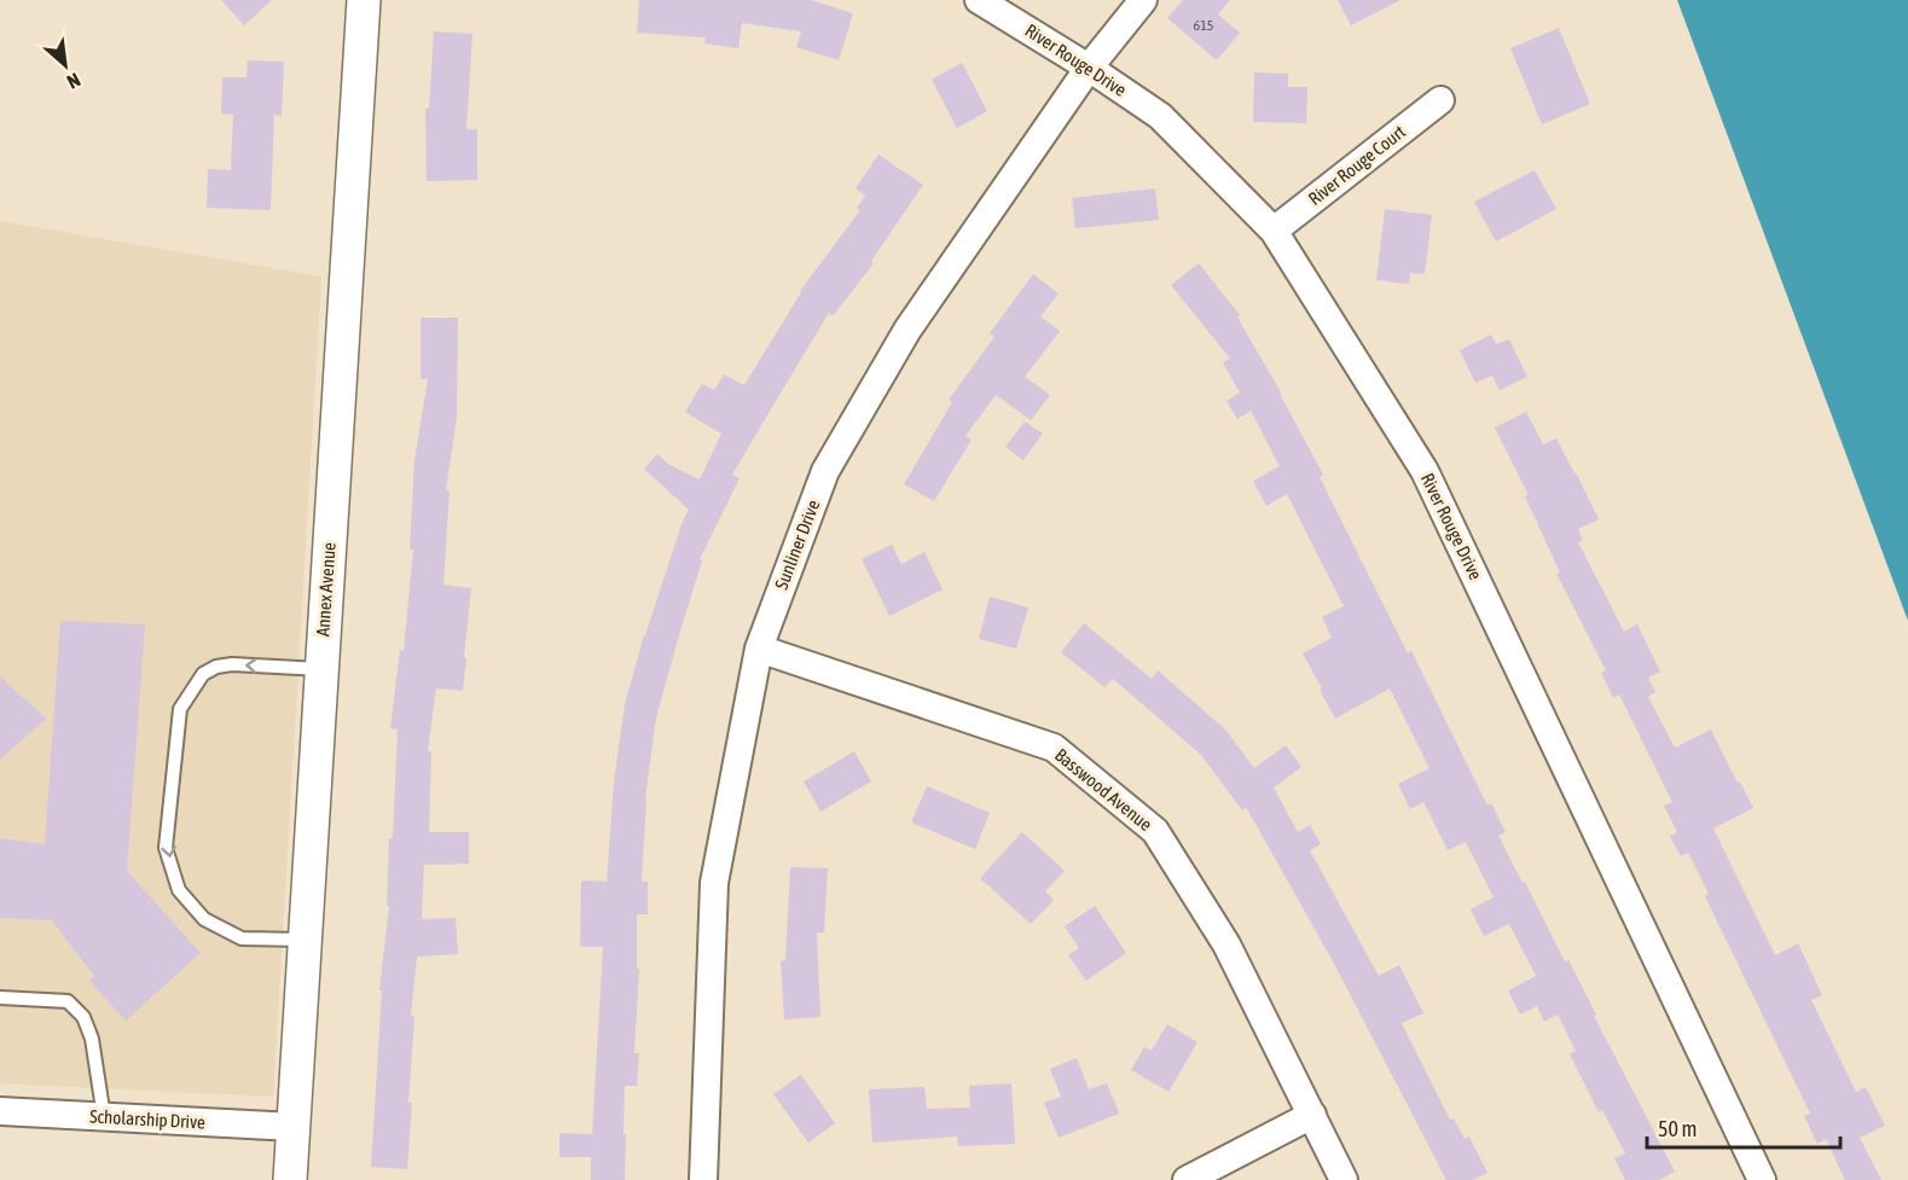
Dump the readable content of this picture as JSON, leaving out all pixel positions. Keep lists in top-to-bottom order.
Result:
{
  "streets": {
    "street": [
      "River Rouge Drive",
      "River Rouge Court",
      "Sunliner Drive",
      "Annex Avenue",
      "Basswood Avenue",
      "Scholarship Drive"
    ]
  },
  "crossings": [
    ["River Rouge Drive", "River Rouge Court"],
    ["River Rouge Drive", "Sunliner Drive"],
    ["Sunliner Drive", "Basswood Avenue"],
    ["Annex Avenue", "Scholarship Drive"]
  ],
  "house_numbers": ["615"],
  "scale_bar": "50 m",
  "north": "bottom right"
}
